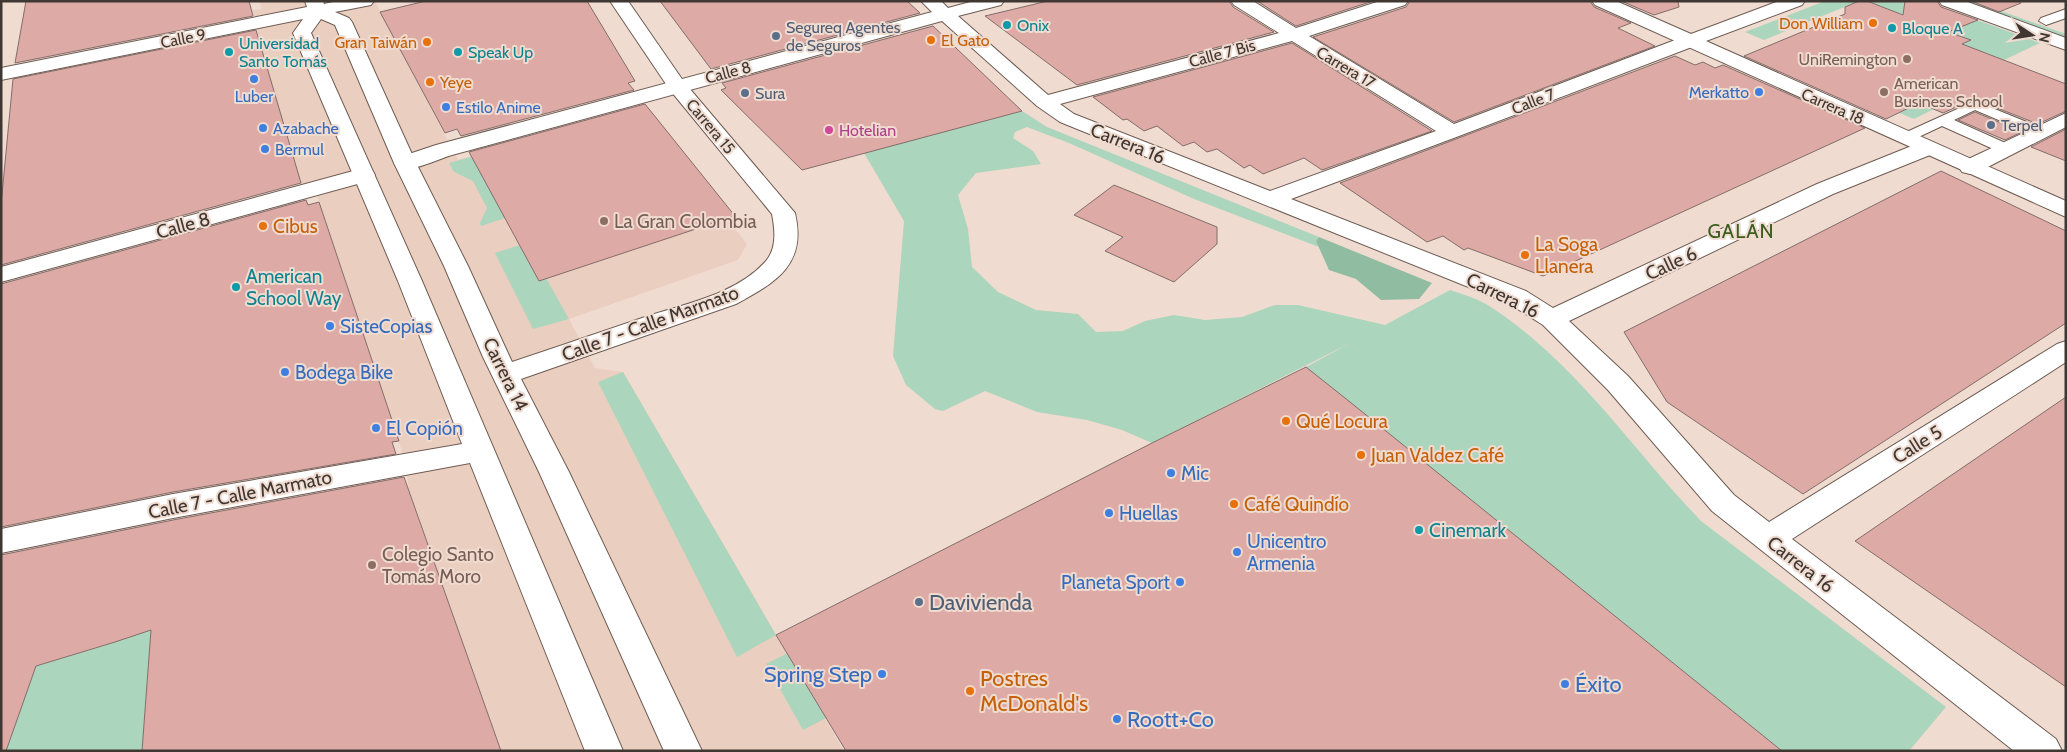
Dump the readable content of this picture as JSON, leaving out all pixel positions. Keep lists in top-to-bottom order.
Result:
{
  "streets": {
    "street": [
      "Calle 9",
      "Calle 7 Bis",
      "Carrera 17",
      "Calle 8",
      "Calle 7",
      "Carrera 18",
      "Carrera 15",
      "Carrera 16",
      "Calle 6",
      "Calle 7 - Calle Marmato",
      "Carrera 14",
      "Calle 5"
    ]
  },
  "crossings": [
    ["Calle 9", "Carrera 14"],
    ["Calle 7 Bis", "Carrera 17"],
    ["Calle 7 Bis", "Carrera 16"],
    ["Carrera 17", "Calle 7"],
    ["Calle 8", "Carrera 15"],
    ["Calle 8", "Carrera 16"],
    ["Calle 8", "Carrera 14"],
    ["Calle 7", "Carrera 18"],
    ["Calle 7", "Carrera 16"],
    ["Carrera 18", "Calle 6"],
    ["Carrera 15", "Calle 7 - Calle Marmato"],
    ["Carrera 16", "Calle 6"],
    ["Carrera 16", "Calle 5"],
    ["Calle 7 - Calle Marmato", "Carrera 14"]
  ],
  "districts": ["GALÁN"],
  "places": [
    "Don William",
    "Onix",
    "Bloque A",
    "Segureq Agentes de Seguros",
    "El Gato",
    "Gran Taiwán",
    "Universidad Santo Tomás",
    "Speak Up",
    "UniRemington",
    "Luber",
    "Yeye",
    "Merkatto",
    "American Business School",
    "Sura",
    "Estilo Anime",
    "Terpel",
    "Azabache",
    "Hotelian",
    "Bermul",
    "La Gran Colombia",
    "Cibus",
    "La Soga Llanera",
    "American School Way",
    "SisteCopias",
    "Bodega Bike",
    "Qué Locura",
    "El Copión",
    "Juan Valdez Café",
    "Mic",
    "Café Quindío",
    "Huellas",
    "Cinemark",
    "Unicentro Armenia",
    "Colegio Santo Tomás Moro",
    "Planeta Sport",
    "Davivienda",
    "Spring Step",
    "Éxito",
    "Postres McDonald's",
    "Roott+Co"
  ],
  "north": "right"
}
